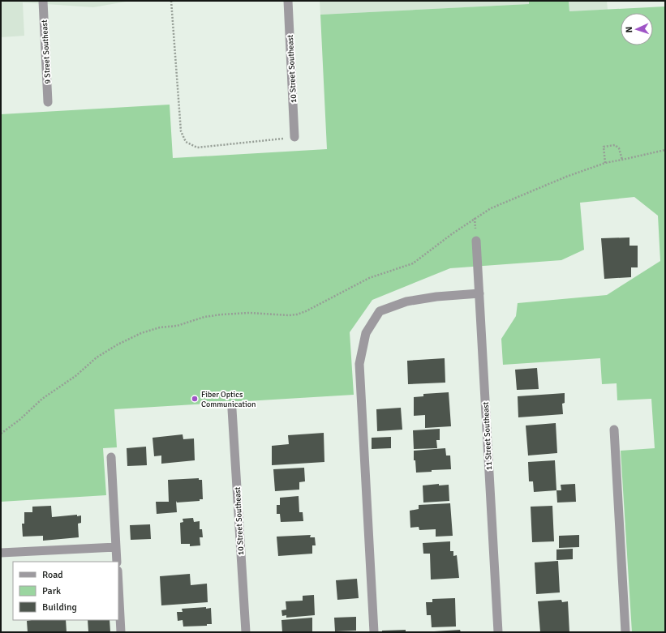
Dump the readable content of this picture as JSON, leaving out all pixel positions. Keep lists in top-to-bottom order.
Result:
{
  "streets": {
    "street": ["9 Street Southeast", "10 Street Southeast", "11 Street Southeast"]
  },
  "places": ["Fiber Optics Communication"],
  "legend": ["Road", "Park", "Building"],
  "north": "left"
}
